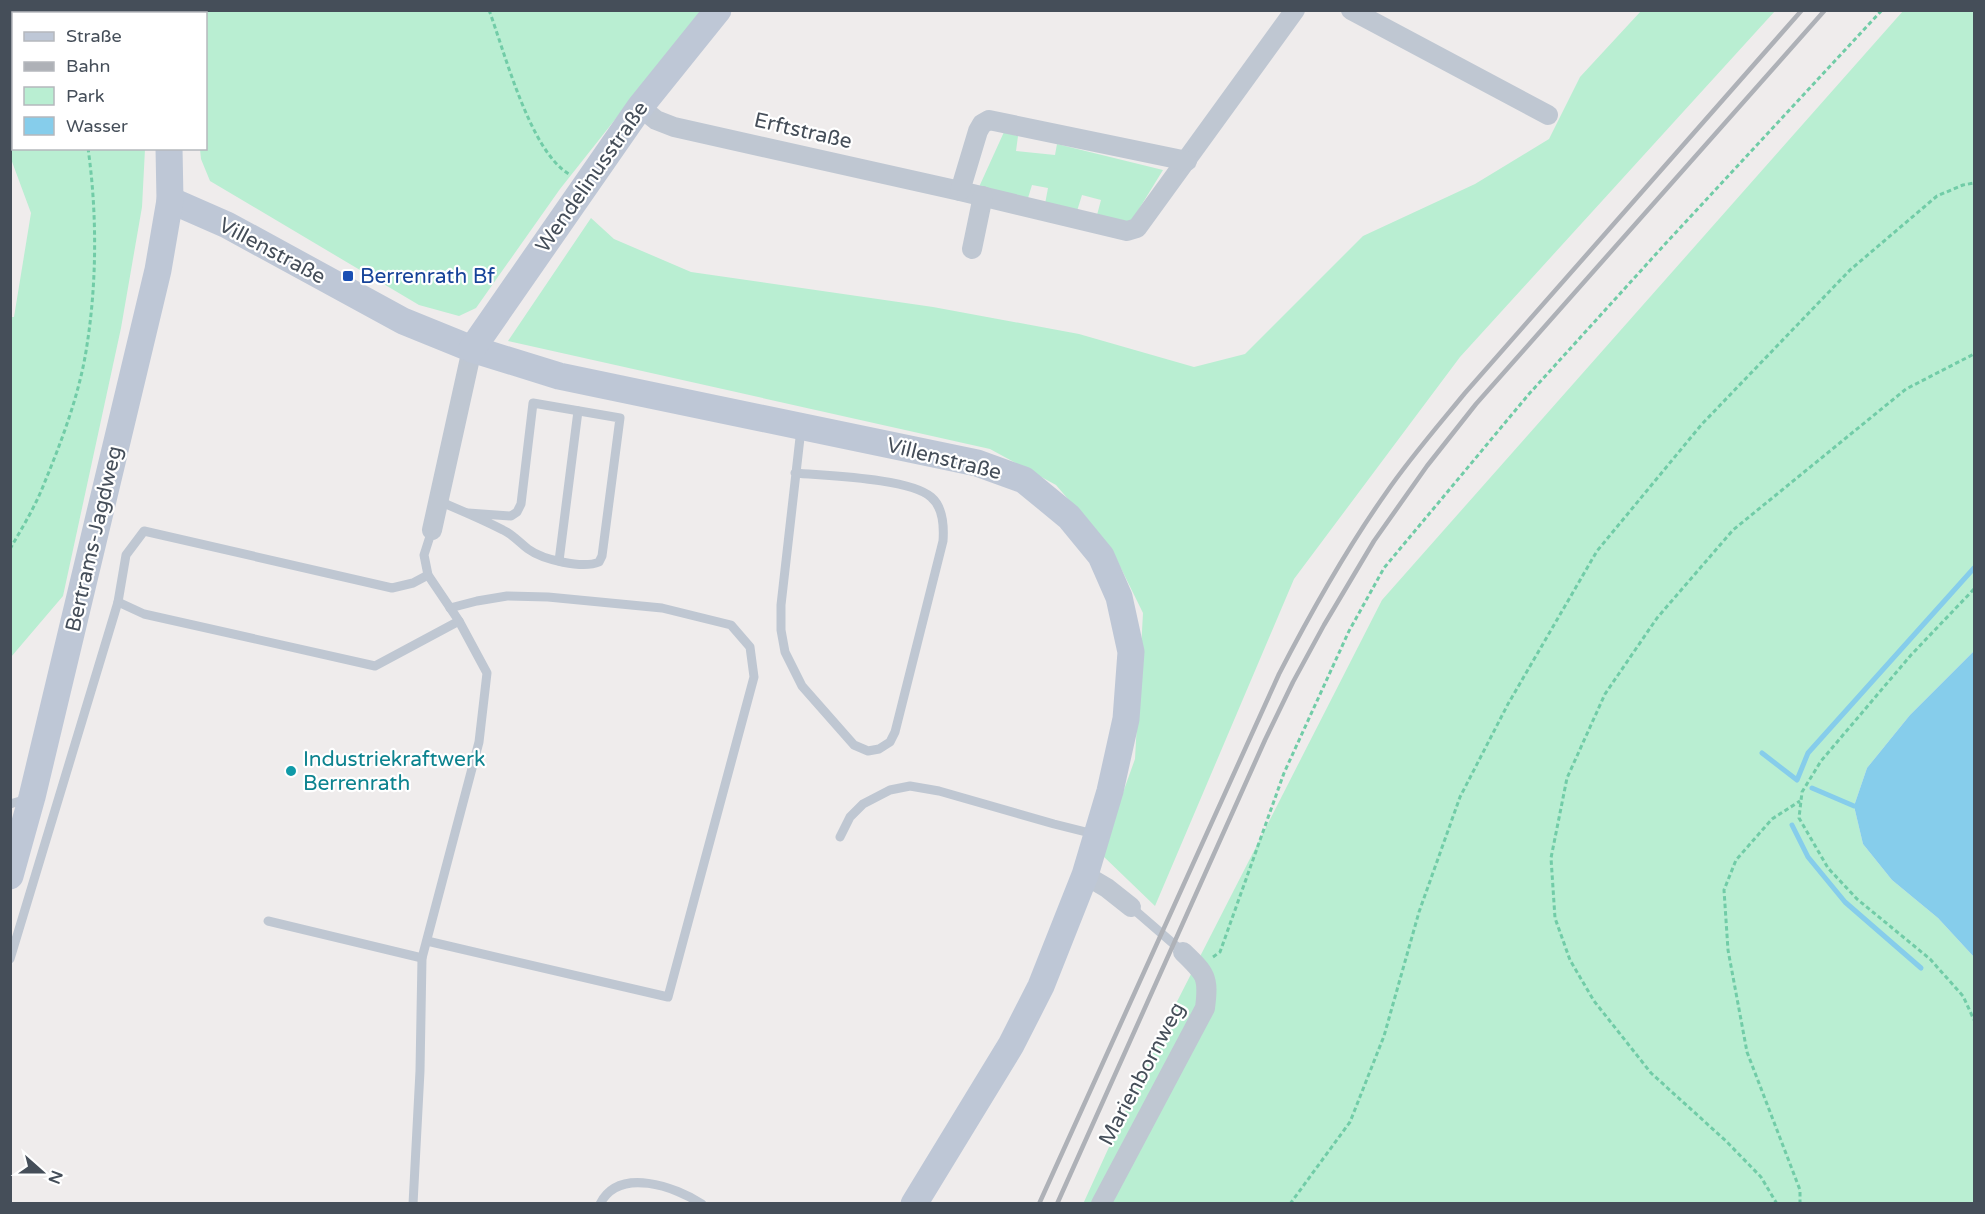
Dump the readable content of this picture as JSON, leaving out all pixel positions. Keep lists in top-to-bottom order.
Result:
{
  "streets": {
    "main road": ["Wendelinusstraße", "Villenstraße", "Bertrams-Jagdweg"],
    "street": ["Erftstraße", "Marienbornweg"]
  },
  "crossings": [
    ["Erftstraße", "Wendelinusstraße"],
    ["Wendelinusstraße", "Villenstraße"],
    ["Villenstraße", "Bertrams-Jagdweg"],
    ["Villenstraße", "Marienbornweg"]
  ],
  "places": {
    "transit": ["Berrenrath Bf"],
    "other": ["Industriekraftwerk Berrenrath"]
  },
  "legend": [
    "Straße",
    "Bahn",
    "Park",
    "Wasser"
  ],
  "north": "right"
}
